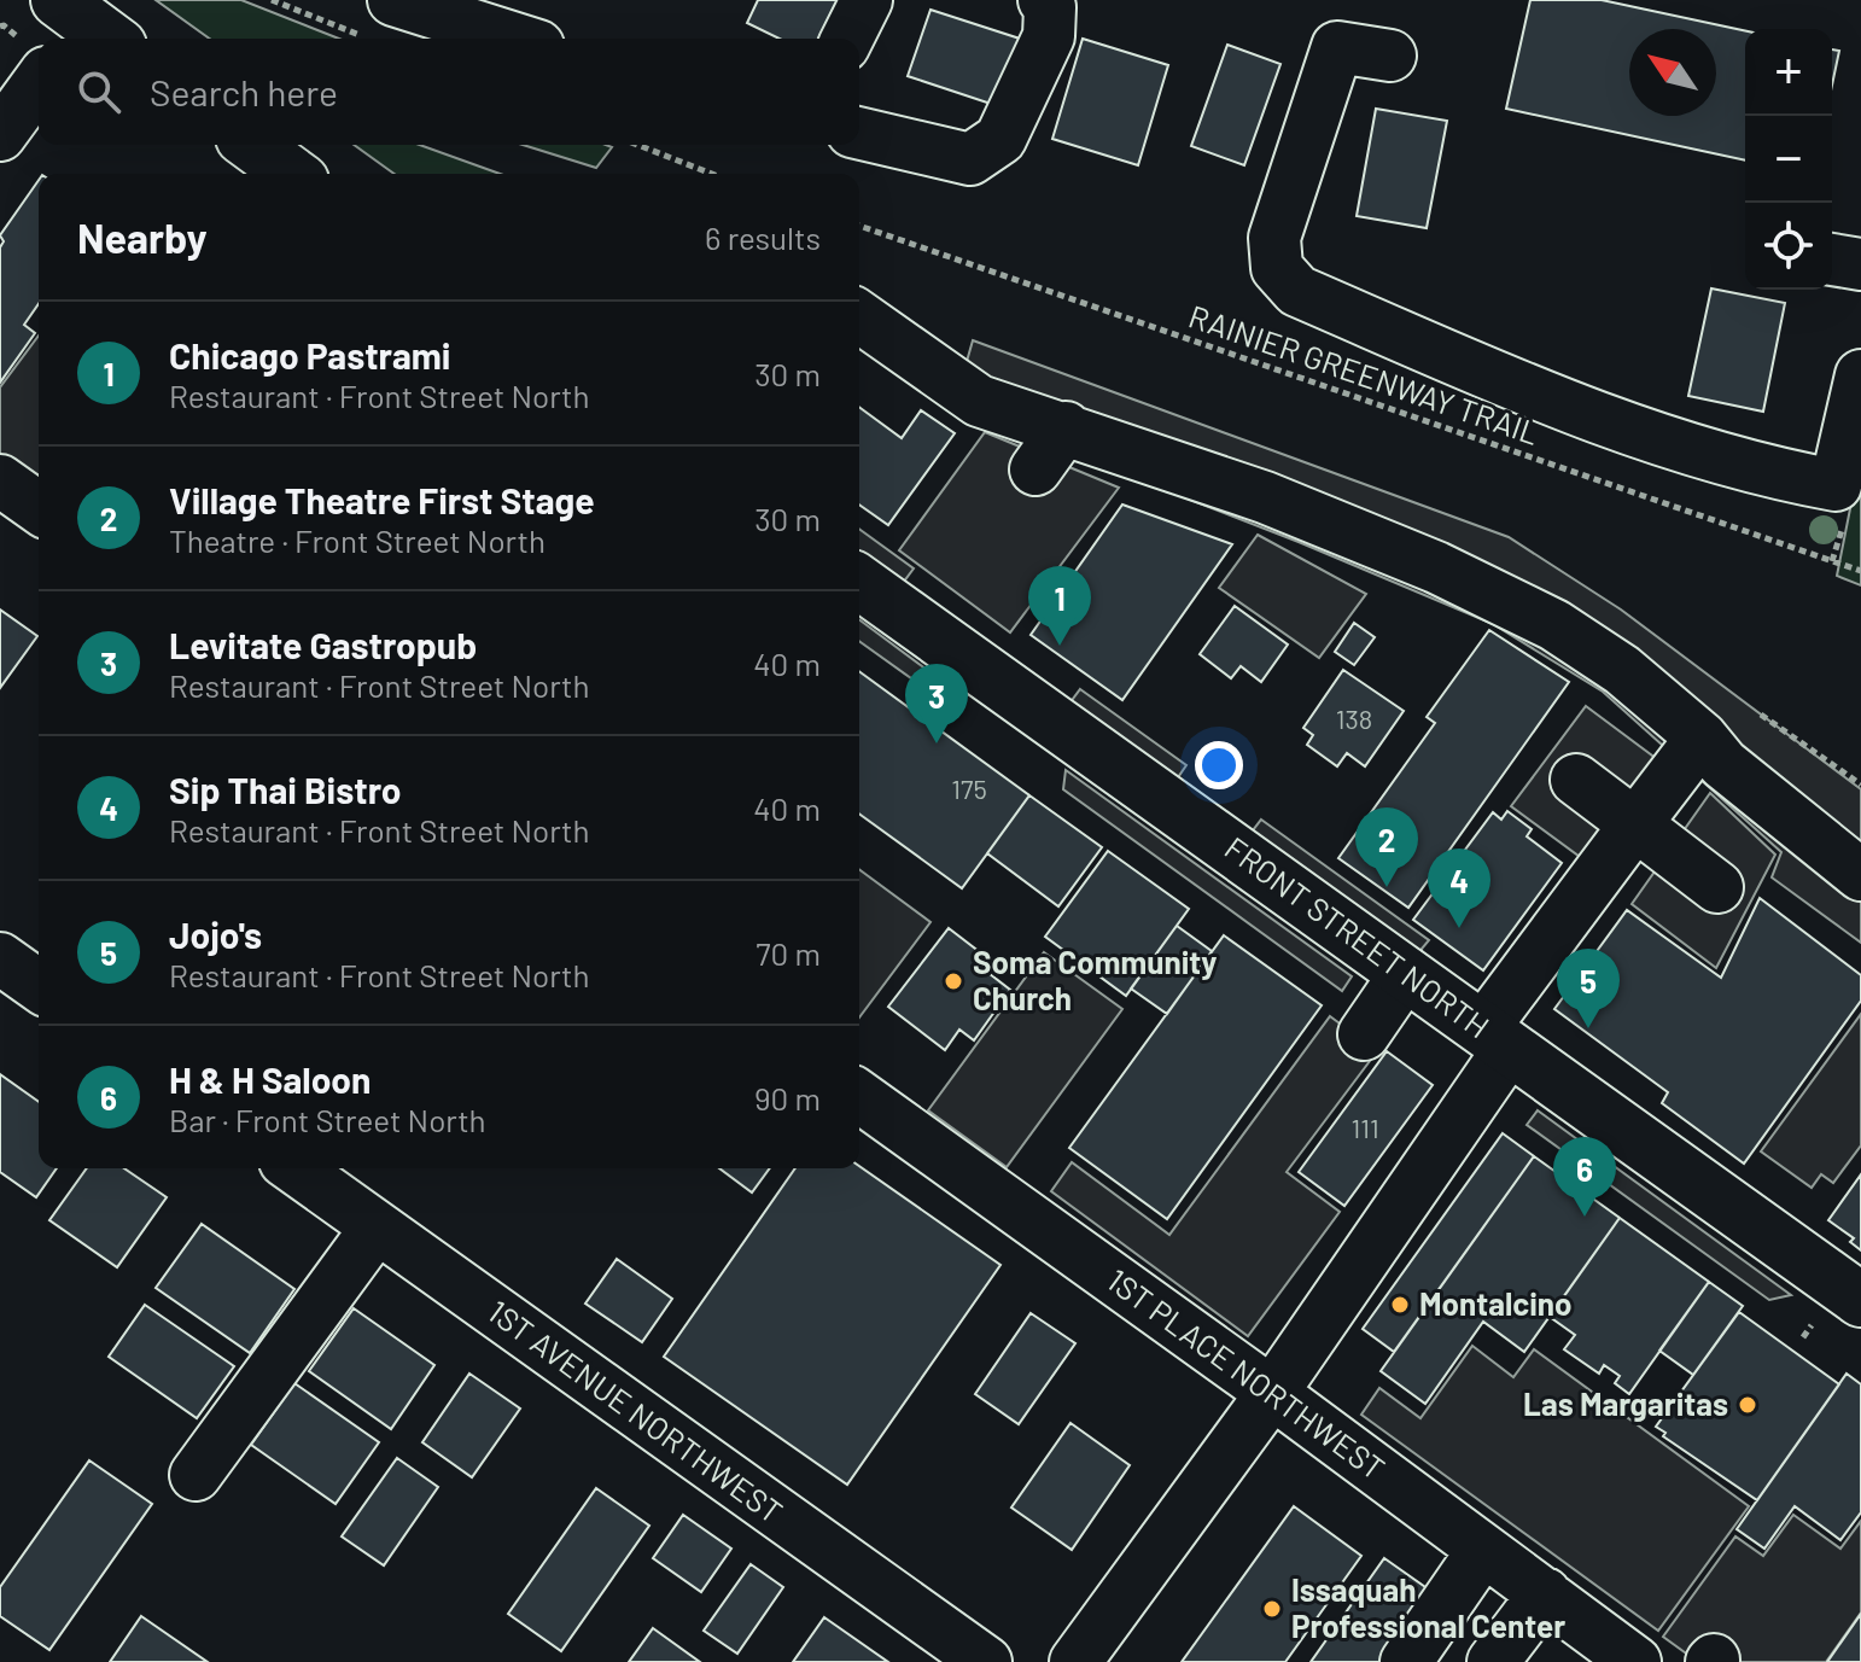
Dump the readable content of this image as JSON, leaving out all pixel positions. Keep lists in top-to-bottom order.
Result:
{
  "streets": {
    "main road": ["FRONT STREET NORTH"],
    "street": ["1ST PLACE NORTHWEST", "1ST AVENUE NORTHWEST"],
    "path": ["RAINIER GREENWAY TRAIL"]
  },
  "places": [
    "Soma Community Church",
    "Montalcino",
    "Las Margaritas",
    "Issaquah Professional Center"
  ],
  "house_numbers": ["138", "175", "111"],
  "north": "top left",
  "page": {
    "map_buttons": ["+", "−"],
    "search": "Search here",
    "heading": ["Nearby", "6 results"],
    "list": [
      {
        "mark": "1",
        "name": "Chicago Pastrami",
        "note": "Restaurant · Front Street North",
        "value": "30 m"
      },
      {
        "mark": "2",
        "name": "Village Theatre First Stage",
        "note": "Theatre · Front Street North",
        "value": "30 m"
      },
      {
        "mark": "3",
        "name": "Levitate Gastropub",
        "note": "Restaurant · Front Street North",
        "value": "40 m"
      },
      {
        "mark": "4",
        "name": "Sip Thai Bistro",
        "note": "Restaurant · Front Street North",
        "value": "40 m"
      },
      {
        "mark": "5",
        "name": "Jojo's",
        "note": "Restaurant · Front Street North",
        "value": "70 m"
      },
      {
        "mark": "6",
        "name": "H & H Saloon",
        "note": "Bar · Front Street North",
        "value": "90 m"
      }
    ],
    "pins": [
      "1",
      "3",
      "2",
      "4",
      "5",
      "6"
    ]
  }
}
